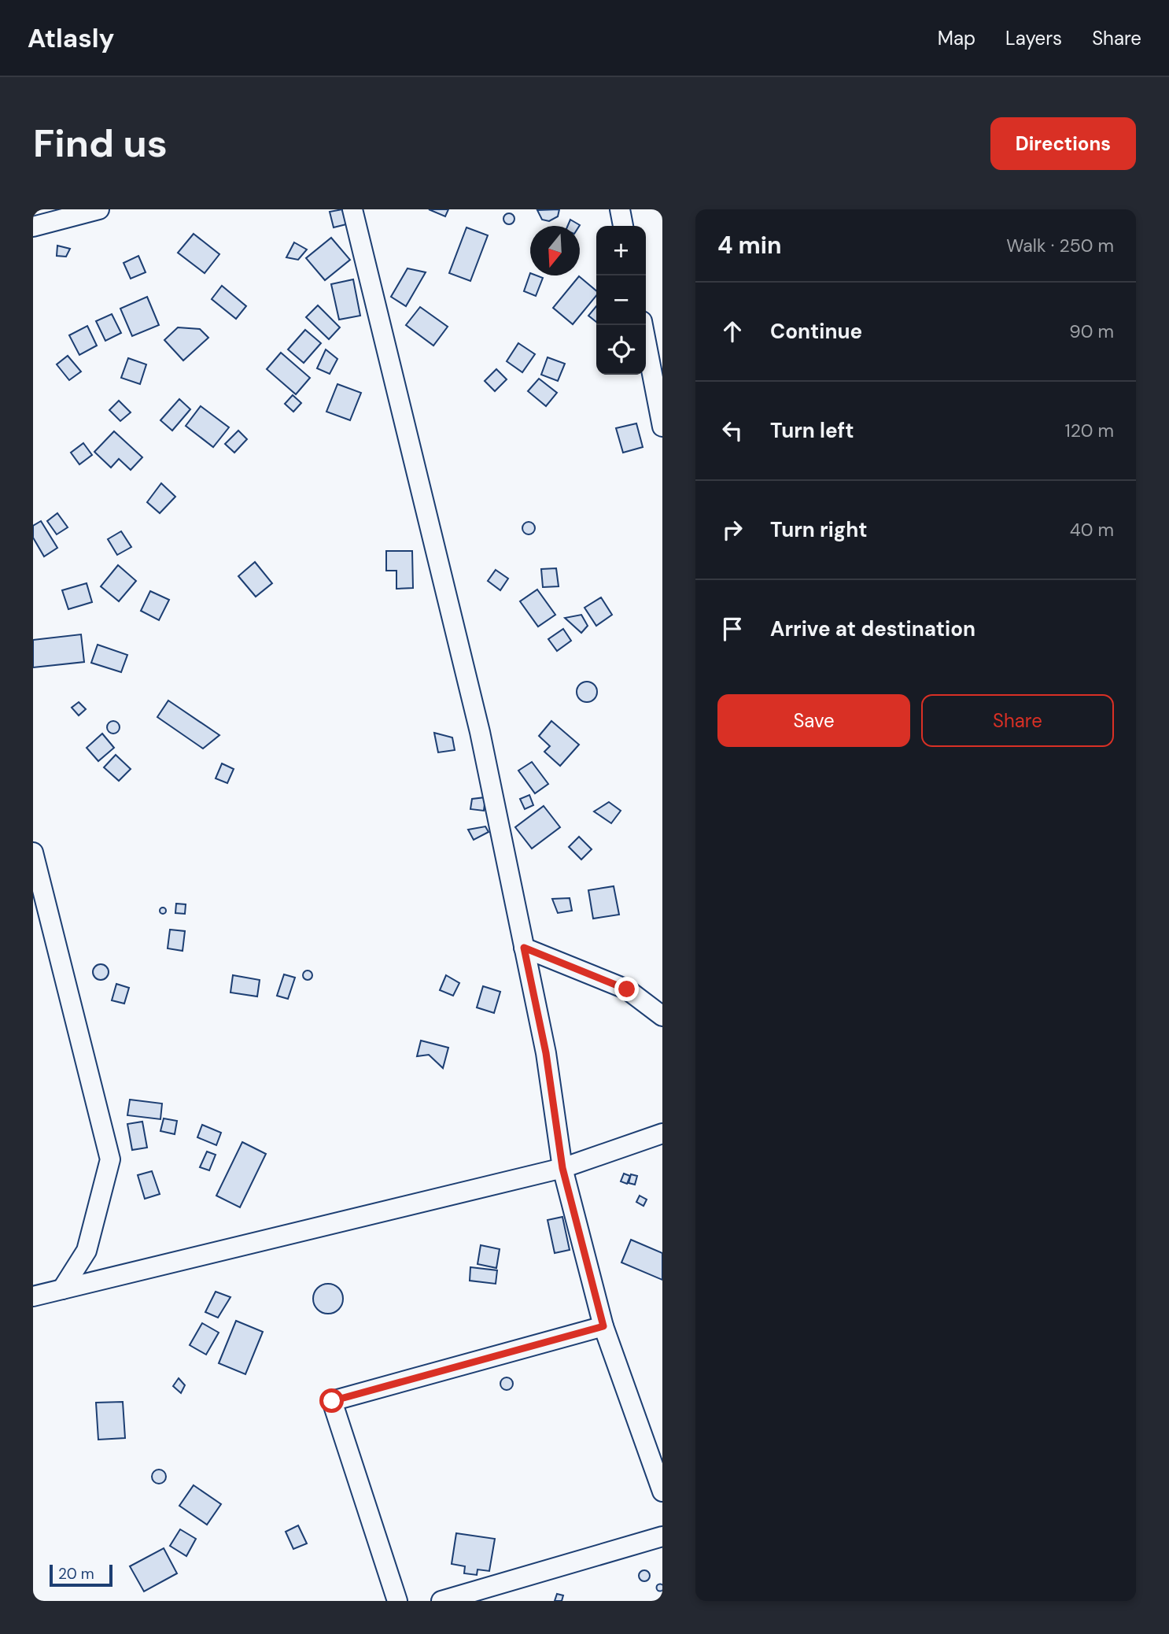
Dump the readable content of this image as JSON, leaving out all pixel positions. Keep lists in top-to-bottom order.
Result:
{
  "scale_bar": "20 m",
  "north": "bottom",
  "page": {
    "header": "Atlasly",
    "nav": ["Map", "Layers", "Share"],
    "buttons": [
      "Directions",
      ["Save", "Share"]
    ],
    "title": "Find us",
    "heading": ["4 min", "Walk · 250 m"],
    "map_buttons": ["+", "−"],
    "list": [
      ["Continue", "90 m"],
      ["Turn left", "120 m"],
      ["Turn right", "40 m"],
      "Arrive at destination"
    ],
    "scale": "20 m"
  }
}
